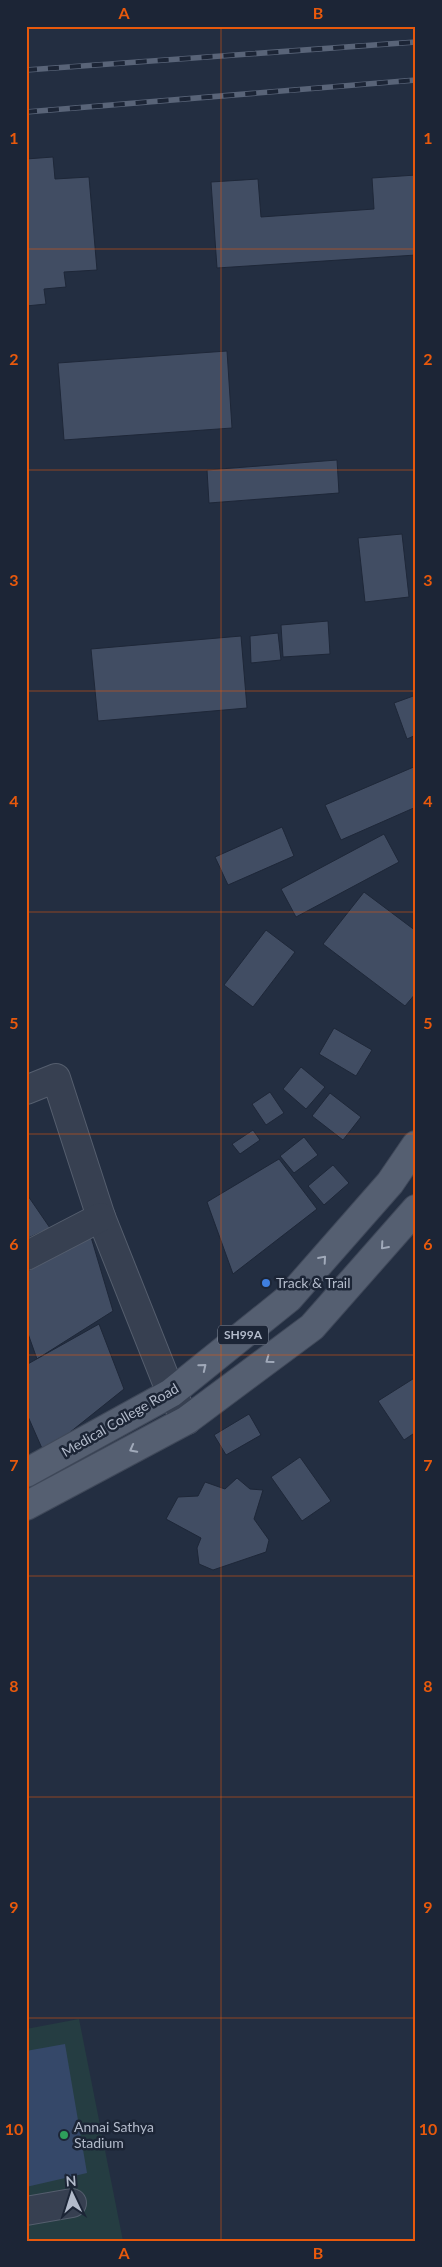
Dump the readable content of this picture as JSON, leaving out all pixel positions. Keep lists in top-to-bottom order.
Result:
{
  "streets": {
    "main road": ["SH99A", "Medical College Road"]
  },
  "places": ["Track & Trail", "Annai Sathya Stadium"],
  "north": "top",
  "grid": {
    "columns": ["A", "B"],
    "rows": [
      "1",
      "2",
      "3",
      "4",
      "5",
      "6",
      "7",
      "8",
      "9",
      "10"
    ]
  }
}
